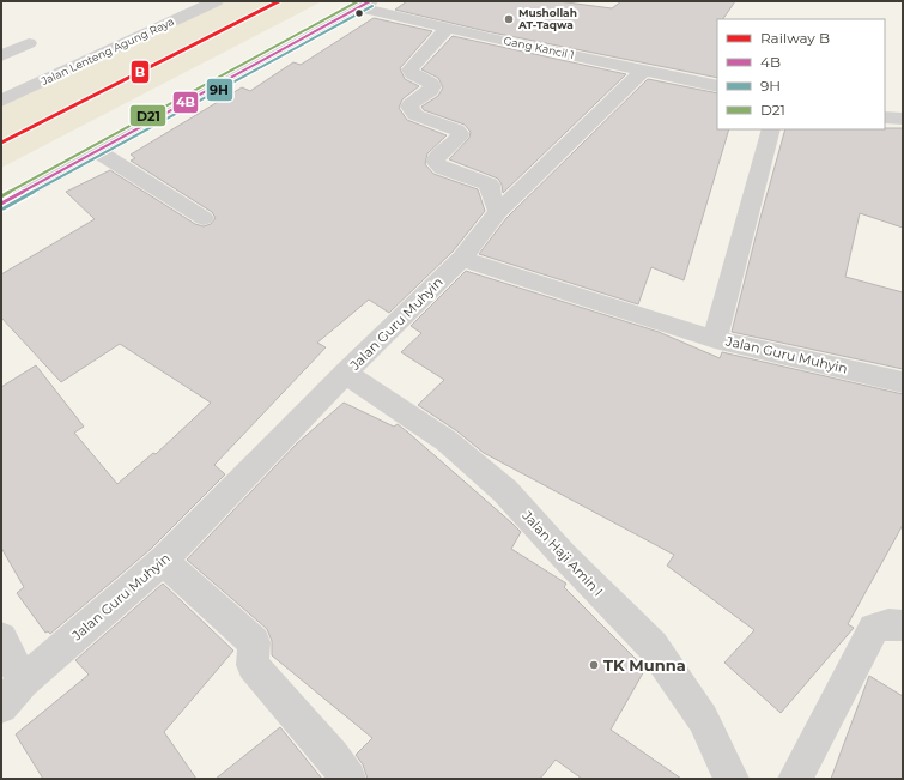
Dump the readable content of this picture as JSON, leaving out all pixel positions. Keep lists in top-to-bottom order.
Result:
{
  "streets": {
    "street": [
      "Gang Kancil 1",
      "Jalan Lenteng Agung Raya",
      "Jalan Guru Muhyin",
      "Jalan Haji Amin I"
    ]
  },
  "crossings": [
    ["Jalan Guru Muhyin", "Jalan Haji Amin I"]
  ],
  "places": ["Mushollah AT-Taqwa", "TK Munna"],
  "lines": [
    "rail line B",
    "transit line 4B",
    "transit line D21",
    "transit line 9H"
  ],
  "legend": [
    "Railway B",
    "4B",
    "9H",
    "D21"
  ]
}
